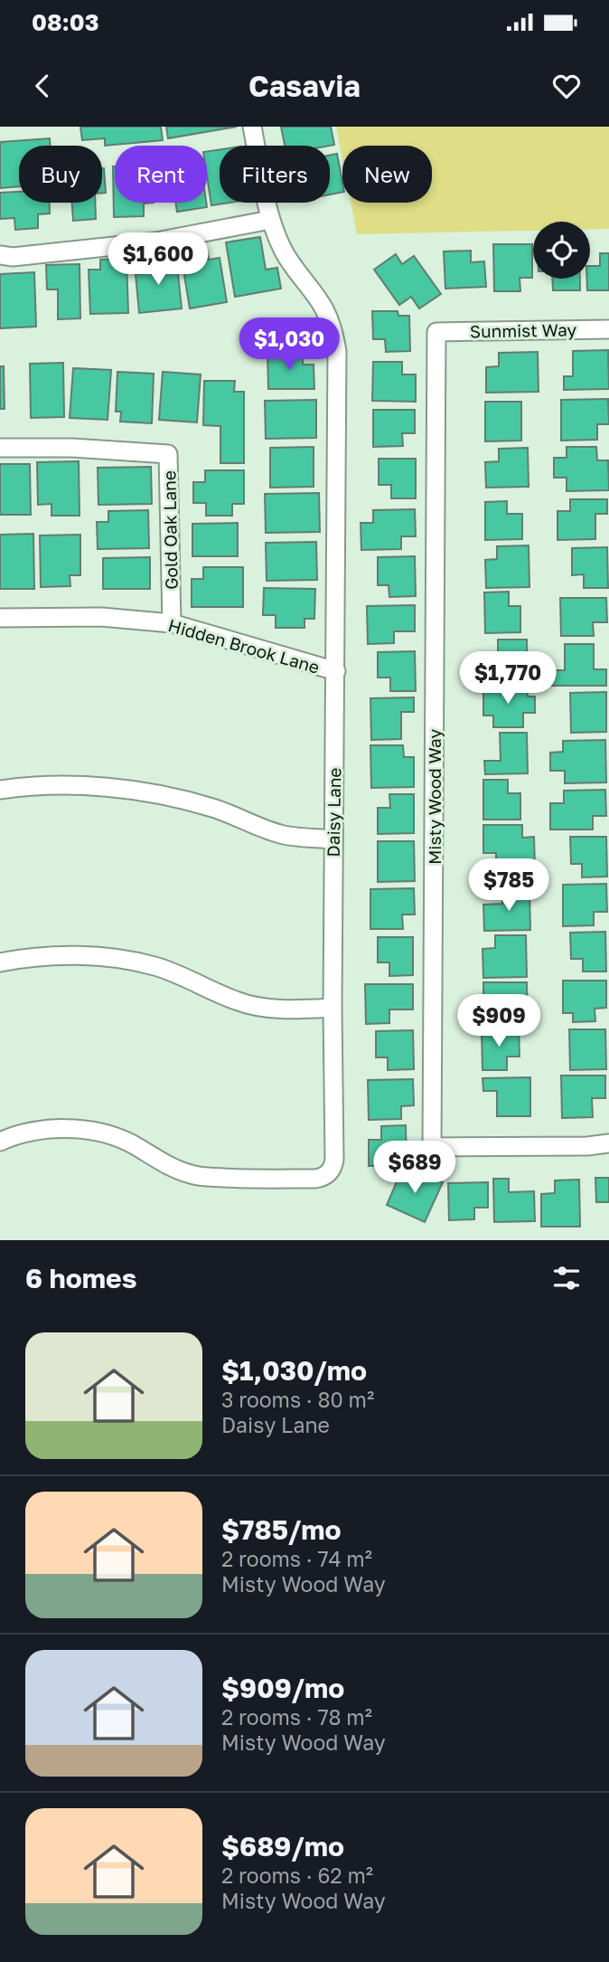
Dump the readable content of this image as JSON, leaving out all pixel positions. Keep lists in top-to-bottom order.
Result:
{
  "streets": {
    "street": [
      "Sunmist Way",
      "Gold Oak Lane",
      "Hidden Brook Lane",
      "Misty Wood Way",
      "Daisy Lane"
    ]
  },
  "crossings": [
    ["Sunmist Way", "Misty Wood Way"],
    ["Gold Oak Lane", "Hidden Brook Lane"],
    ["Hidden Brook Lane", "Daisy Lane"]
  ],
  "page": {
    "status": "08:03",
    "header": "Casavia",
    "chip": [
      "Buy",
      "Rent",
      "Filters",
      "New"
    ],
    "price": [
      "$1,600",
      "$1,030",
      "$1,770",
      "$785",
      "$909",
      "$689"
    ],
    "heading": "6 homes",
    "list": [
      {
        "name": "$1,030/mo",
        "note": "3 rooms · 80 m² · Daisy Lane"
      },
      {
        "name": "$785/mo",
        "note": "2 rooms · 74 m² · Misty Wood Way"
      },
      {
        "name": "$909/mo",
        "note": "2 rooms · 78 m² · Misty Wood Way"
      },
      {
        "name": "$689/mo",
        "note": "2 rooms · 62 m² · Misty Wood Way"
      }
    ]
  }
}
